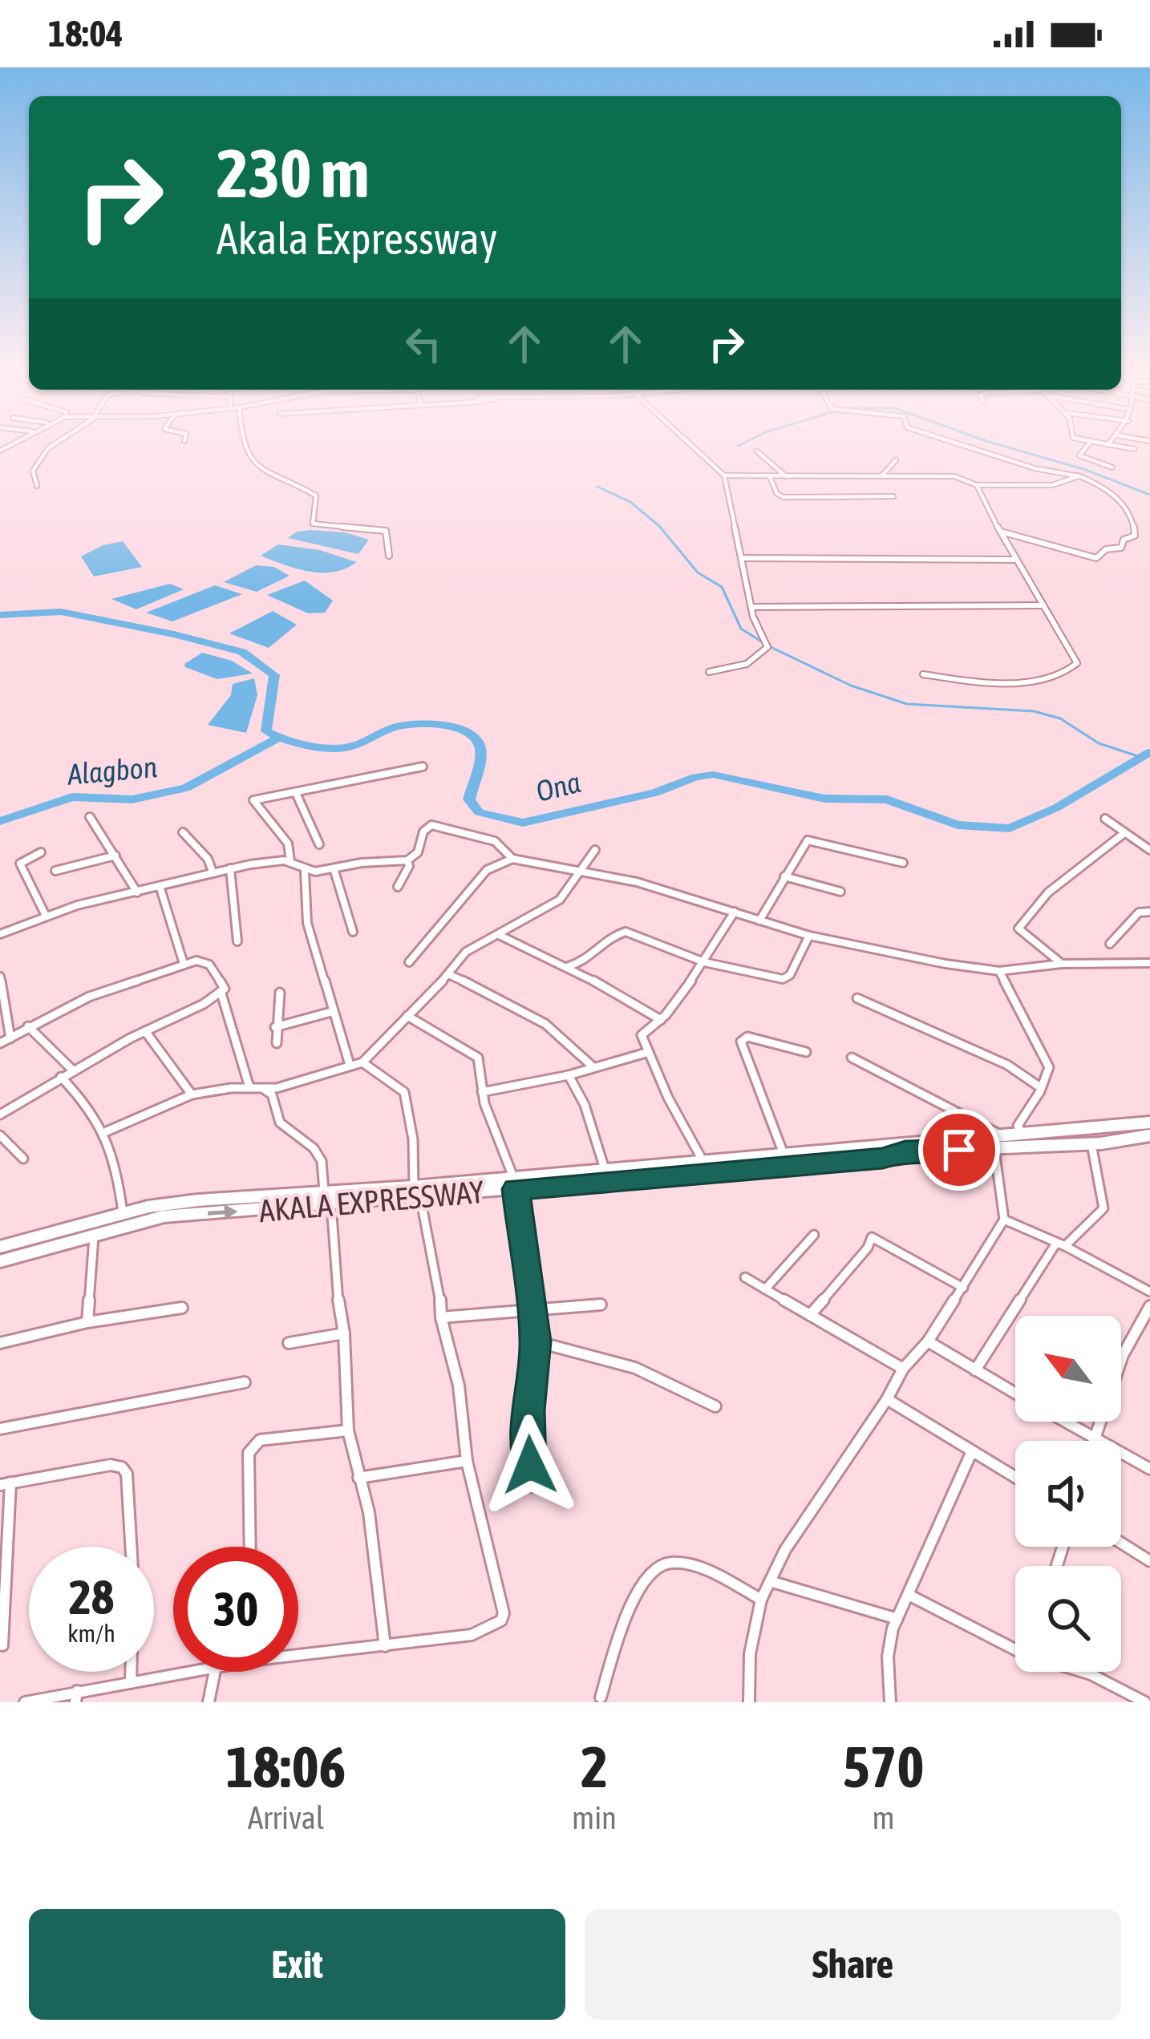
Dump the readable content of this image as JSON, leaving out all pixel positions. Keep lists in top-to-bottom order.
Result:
{
  "streets": {
    "main road": ["AKALA EXPRESSWAY"]
  },
  "water": ["Alagbon", "Ona"],
  "north": "top left",
  "page": {
    "status": "18:04",
    "turn": ["230 m", "Akala Expressway"],
    "speed": "28 km/h",
    "limit": "30",
    "eta": [
      "18:06",
      "Arrival",
      "2",
      "min",
      "570",
      "m"
    ],
    "buttons": ["Exit", "Share"]
  }
}
